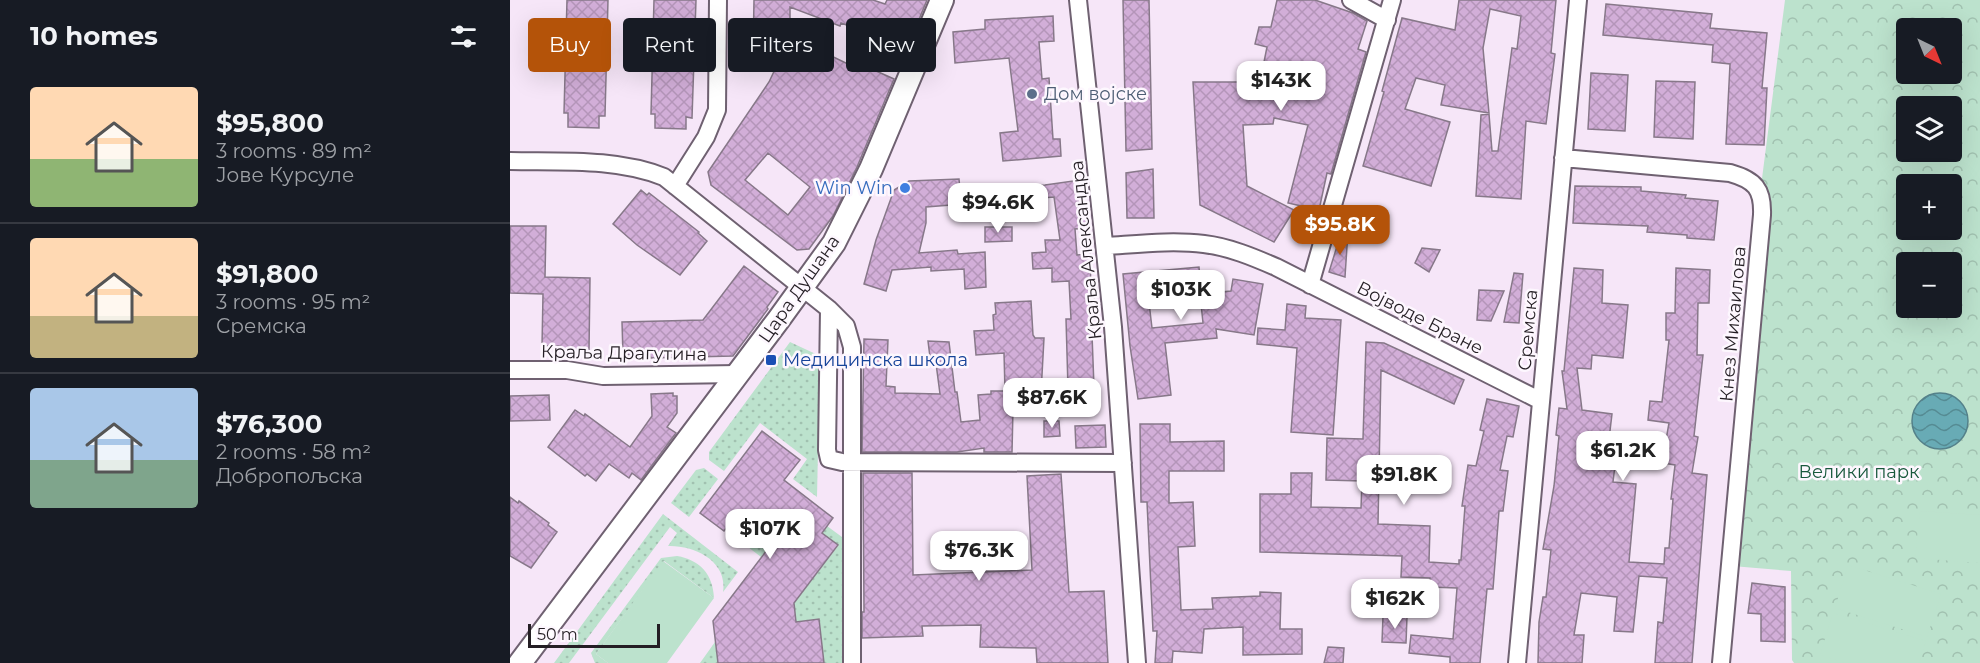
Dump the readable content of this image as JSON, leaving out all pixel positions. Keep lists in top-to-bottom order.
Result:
{
  "streets": {
    "main road": ["Цара Душана"],
    "street": [
      "Краља Александра",
      "Војводе Бране",
      "Кнез Михаилова",
      "Сремска",
      "Краља Драгутина"
    ]
  },
  "crossings": [
    ["Краља Александра", "Војводе Бране"],
    ["Цара Душана", "Краља Драгутина"],
    ["Војводе Бране", "Сремска"],
    ["Кнез Михаилова", "Сремска"]
  ],
  "parks": ["Велики парк"],
  "places": {
    "other": ["Дом војске", "Win Win"],
    "transit": ["Медицинска школа"]
  },
  "scale_bar": "50 m",
  "north": "bottom right",
  "page": {
    "heading": "10 homes",
    "map_buttons": ["+", "−"],
    "chip": [
      "Buy",
      "Rent",
      "Filters",
      "New"
    ],
    "price": [
      "$143K",
      "$94.6K",
      "$95.8K",
      "$103K",
      "$87.6K",
      "$61.2K",
      "$91.8K",
      "$107K",
      "$76.3K",
      "$162K"
    ],
    "list": [
      {
        "name": "$95,800",
        "note": "3 rooms · 89 m² · Јове Курсуле"
      },
      {
        "name": "$91,800",
        "note": "3 rooms · 95 m² · Сремска"
      },
      {
        "name": "$76,300",
        "note": "2 rooms · 58 m² · Добропољска"
      }
    ],
    "scale": "50 m"
  }
}
